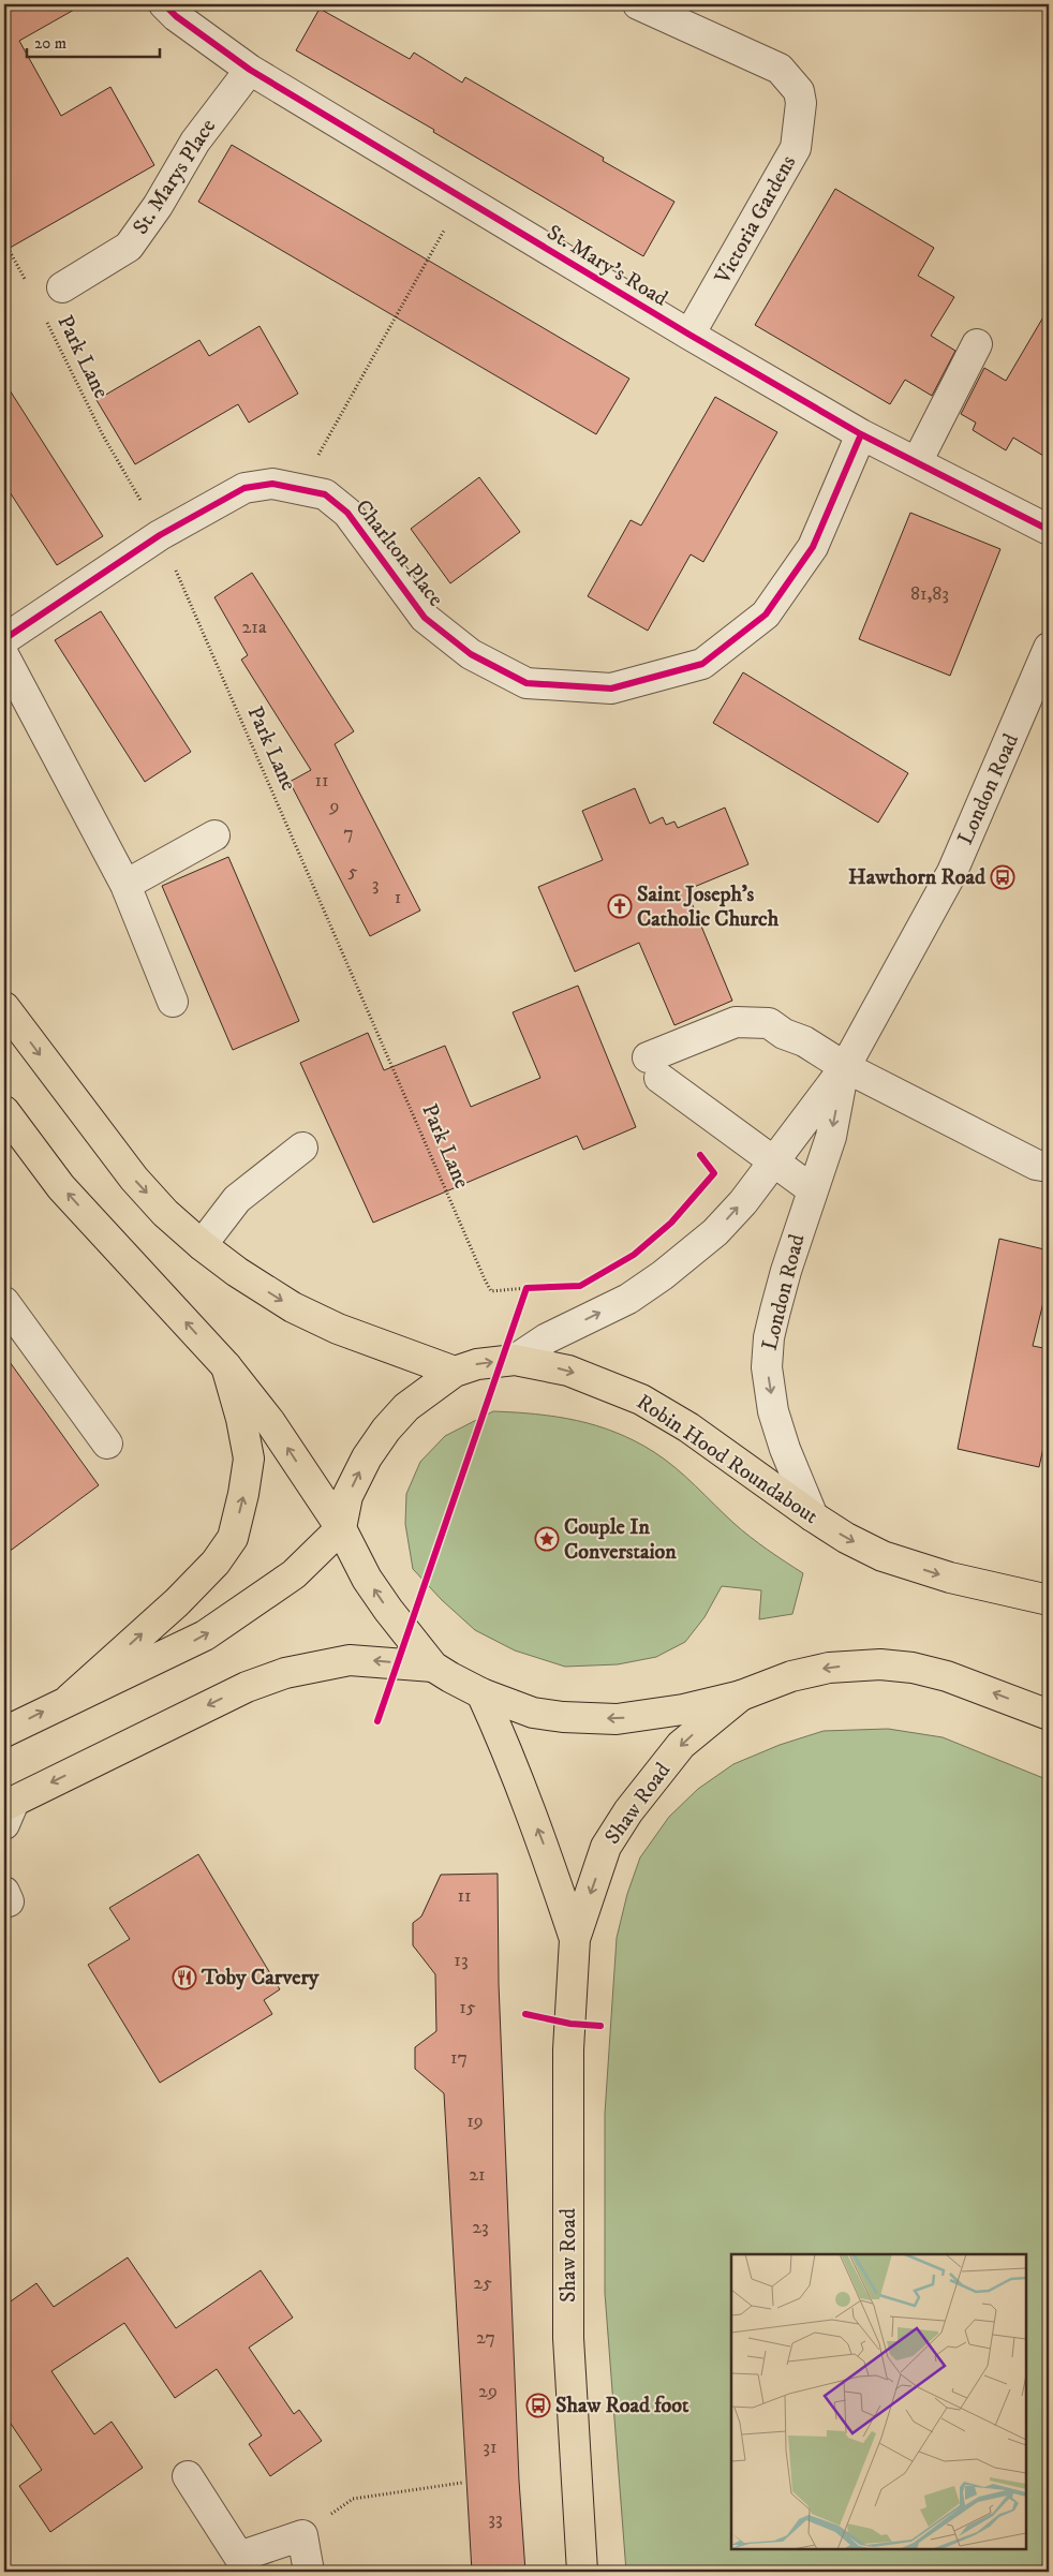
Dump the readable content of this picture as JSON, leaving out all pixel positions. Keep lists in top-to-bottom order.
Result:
{
  "streets": {
    "main road": ["Robin Hood Roundabout", "Shaw Road"],
    "street": [
      "St. Marys Place",
      "Victoria Gardens",
      "St. Mary's Road",
      "Charlton Place",
      "London Road"
    ],
    "path": ["Park Lane"]
  },
  "crossings": [
    ["St. Marys Place", "St. Mary's Road"],
    ["Victoria Gardens", "St. Mary's Road"],
    ["St. Mary's Road", "Charlton Place"],
    ["Park Lane", "Charlton Place"],
    ["London Road", "Robin Hood Roundabout"]
  ],
  "places": {
    "bus stop": ["Hawthorn Road", "Shaw Road foot"],
    "church": ["Saint Joseph's Catholic Church"],
    "place": ["Couple In Converstaion"],
    "restaurant": ["Toby Carvery"]
  },
  "house_numbers": [
    "81,83",
    "21a",
    "11",
    "9",
    "7",
    "5",
    "3",
    "1",
    "11",
    "13",
    "15",
    "17",
    "19",
    "21",
    "23",
    "25",
    "27",
    "29",
    "31",
    "33"
  ],
  "scale_bar": "20 m"
}
